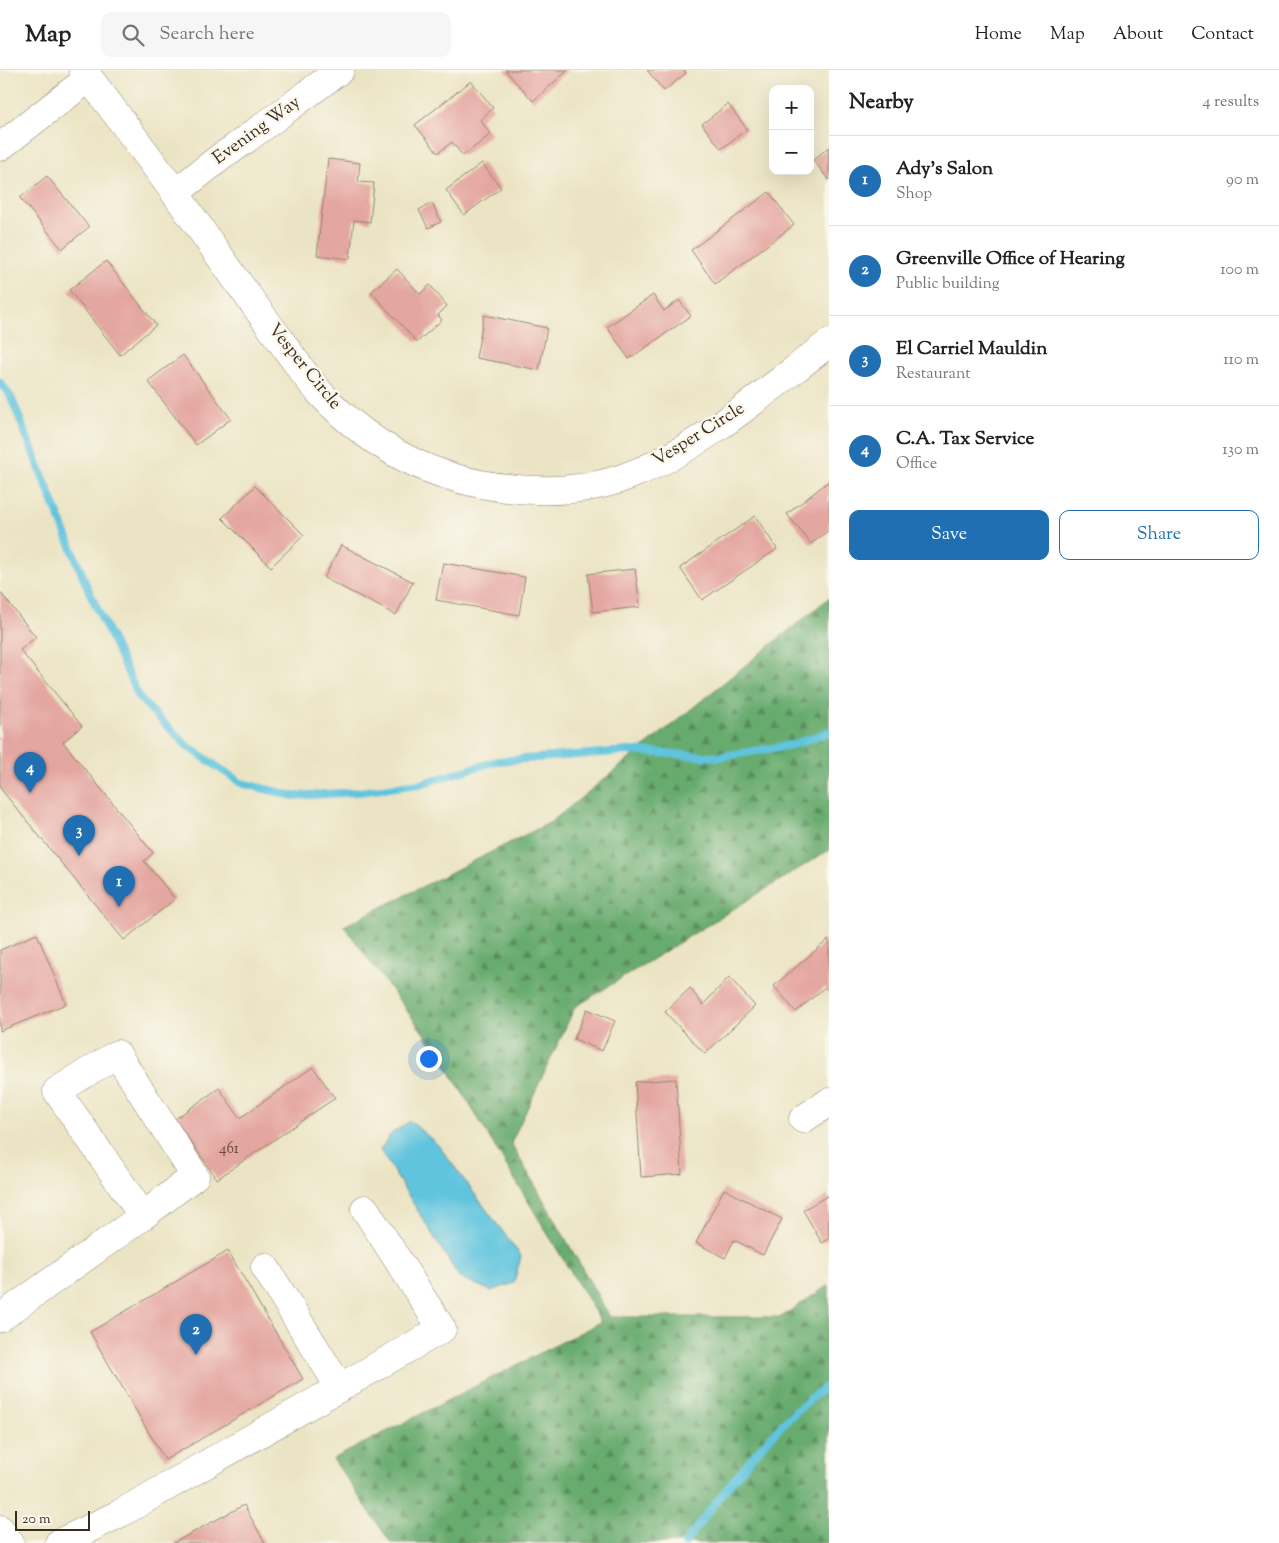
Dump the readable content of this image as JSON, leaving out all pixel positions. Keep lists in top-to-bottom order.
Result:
{
  "streets": {
    "street": ["Evening Way", "Vesper Circle"]
  },
  "crossings": [
    ["Evening Way", "Vesper Circle"]
  ],
  "house_numbers": ["461"],
  "scale_bar": "20 m",
  "page": {
    "header": "Map",
    "search": "Search here",
    "nav": [
      "Home",
      "Map",
      "About",
      "Contact"
    ],
    "heading": ["Nearby", "4 results"],
    "map_buttons": ["+", "−"],
    "list": [
      {
        "mark": "1",
        "name": "Ady's Salon",
        "note": "Shop",
        "value": "90 m"
      },
      {
        "mark": "2",
        "name": "Greenville Office of Hearing",
        "note": "Public building",
        "value": "100 m"
      },
      {
        "mark": "3",
        "name": "El Carriel Mauldin",
        "note": "Restaurant",
        "value": "110 m"
      },
      {
        "mark": "4",
        "name": "C.A. Tax Service",
        "note": "Office",
        "value": "130 m"
      }
    ],
    "buttons": ["Save", "Share"],
    "pins": [
      "4",
      "3",
      "1",
      "2"
    ],
    "scale": "20 m"
  }
}
